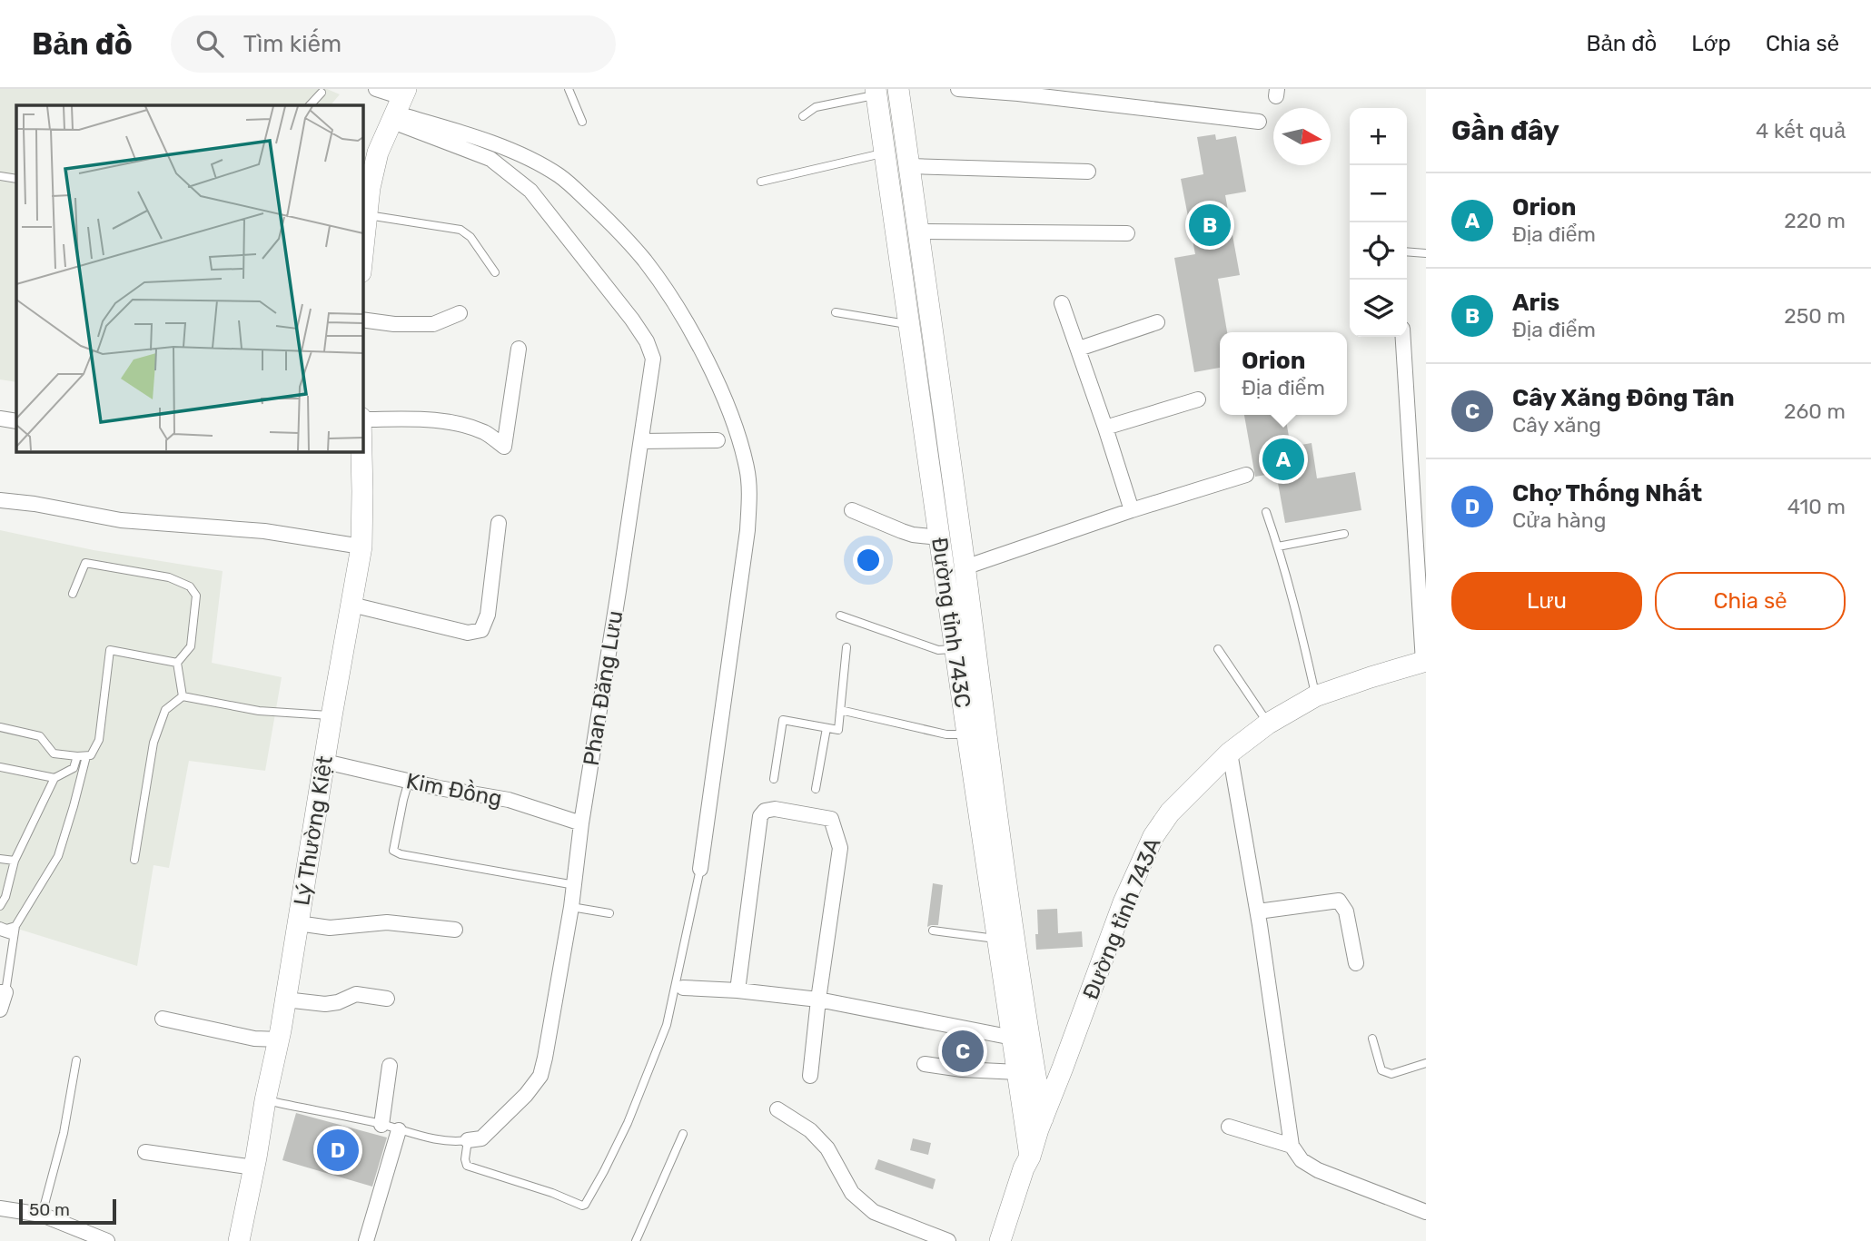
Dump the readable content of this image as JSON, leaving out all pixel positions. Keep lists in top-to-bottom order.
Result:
{
  "streets": {
    "main road": ["Đường tỉnh 743C", "Lý Thường Kiệt", "Đường tỉnh 743A"],
    "street": ["Phan Đăng Lưu", "Kim Đồng"]
  },
  "crossings": [
    ["Đường tỉnh 743C", "Đường tỉnh 743A"],
    ["Phan Đăng Lưu", "Kim Đồng"],
    ["Kim Đồng", "Lý Thường Kiệt"]
  ],
  "scale_bar": "50 m",
  "north": "right",
  "page": {
    "header": "Bản đồ",
    "search": "Tìm kiếm",
    "nav": ["Bản đồ", "Lớp", "Chia sẻ"],
    "heading": ["Gần đây", "4 kết quả"],
    "map_buttons": ["+", "−"],
    "list": [
      {
        "mark": "A",
        "name": "Orion",
        "note": "Địa điểm",
        "value": "220 m"
      },
      {
        "mark": "B",
        "name": "Aris",
        "note": "Địa điểm",
        "value": "250 m"
      },
      {
        "mark": "C",
        "name": "Cây Xăng Đông Tân",
        "note": "Cây xăng",
        "value": "260 m"
      },
      {
        "mark": "D",
        "name": "Chợ Thống Nhất",
        "note": "Cửa hàng",
        "value": "410 m"
      }
    ],
    "pins": [
      "B",
      "A",
      "C",
      "D"
    ],
    "popup": ["Orion", "Địa điểm"],
    "buttons": ["Lưu", "Chia sẻ"],
    "scale": "50 m"
  }
}
